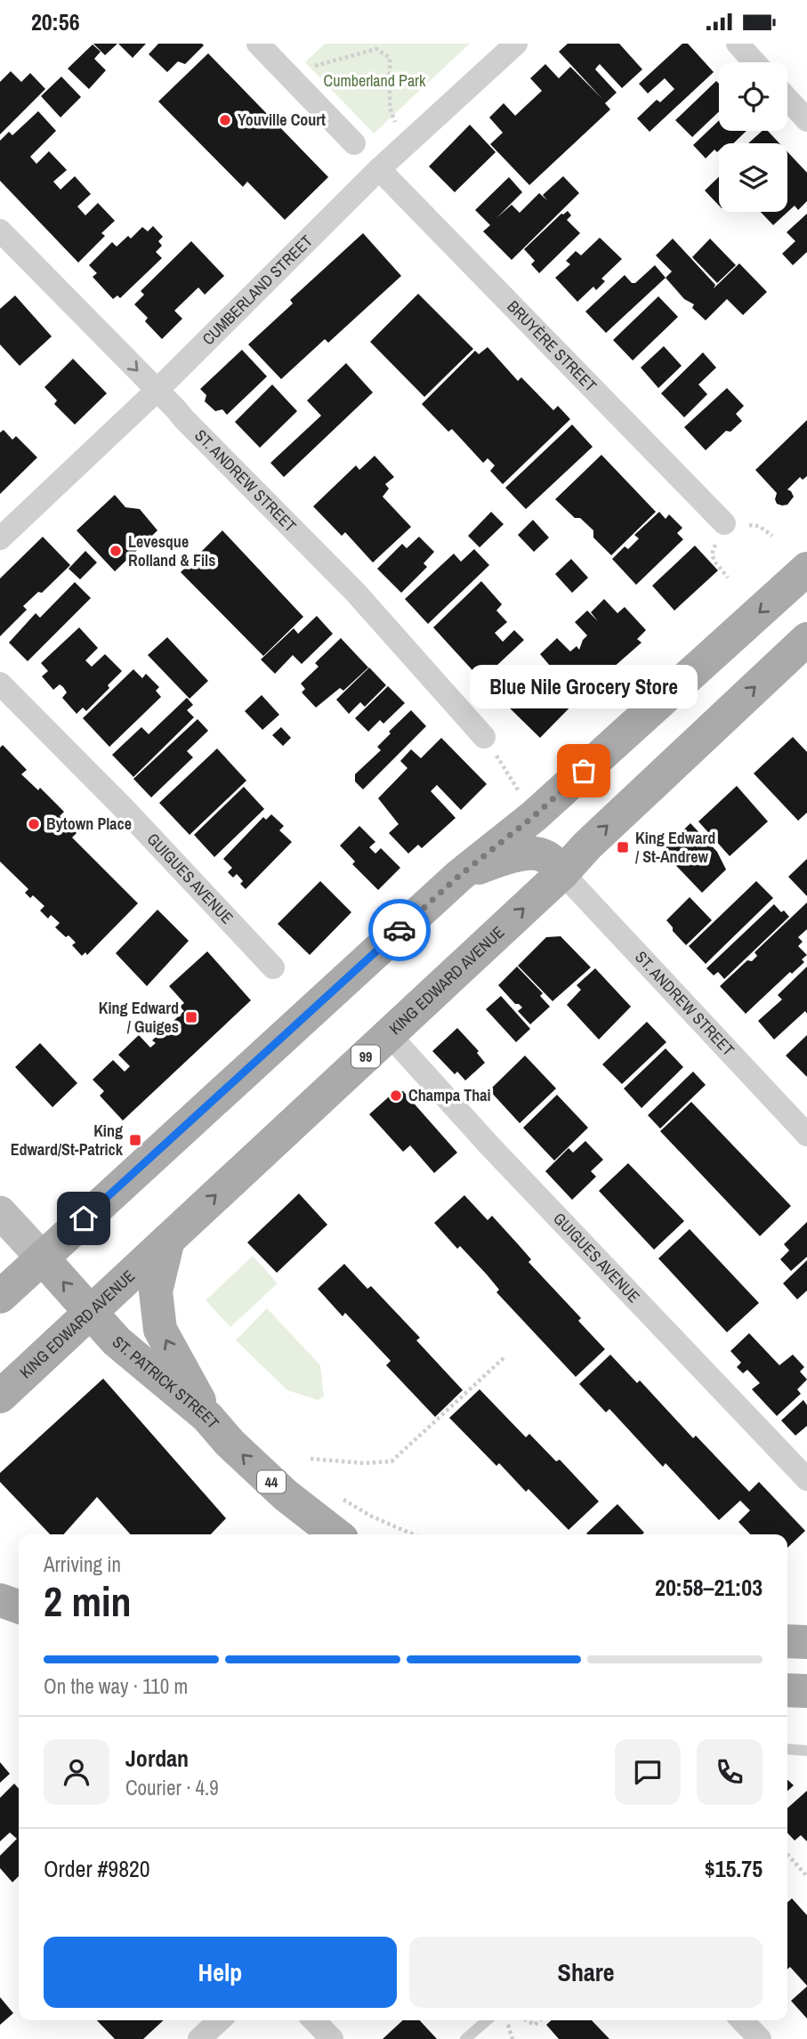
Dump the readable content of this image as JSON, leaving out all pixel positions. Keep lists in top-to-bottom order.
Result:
{
  "streets": {
    "main road": [
      "KING EDWARD AVENUE",
      "99",
      "ST. PATRICK STREET",
      "44"
    ],
    "street": [
      "CUMBERLAND STREET",
      "BRUYÈRE STREET",
      "ST. ANDREW STREET",
      "GUIGUES AVENUE"
    ]
  },
  "crossings": [
    ["CUMBERLAND STREET", "BRUYÈRE STREET"],
    ["CUMBERLAND STREET", "ST. ANDREW STREET"],
    ["ST. ANDREW STREET", "KING EDWARD AVENUE"],
    ["GUIGUES AVENUE", "KING EDWARD AVENUE"],
    ["KING EDWARD AVENUE", "ST. PATRICK STREET"]
  ],
  "one_way": ["ST. PATRICK STREET"],
  "parks": ["Cumberland Park"],
  "places": {
    "other": [
      "Youville Court",
      "Levesque Rolland & Fils",
      "Blue Nile Grocery Store",
      "Bytown Place",
      "Champa Thai"
    ],
    "transit": ["King Edward / St-Andrew", "King Edward / Guiges", "King Edward/St-Patrick"]
  },
  "page": {
    "status": "20:56",
    "bubble": "Blue Nile Grocery Store",
    "heading": ["2 min", "Arriving in", "20:58–21:03"],
    "panel": [
      "Jordan",
      "Courier · 4.9",
      "Order #9820",
      "$15.75"
    ],
    "bar": "On the way · 110 m",
    "buttons": ["Help", "Share"]
  }
}
